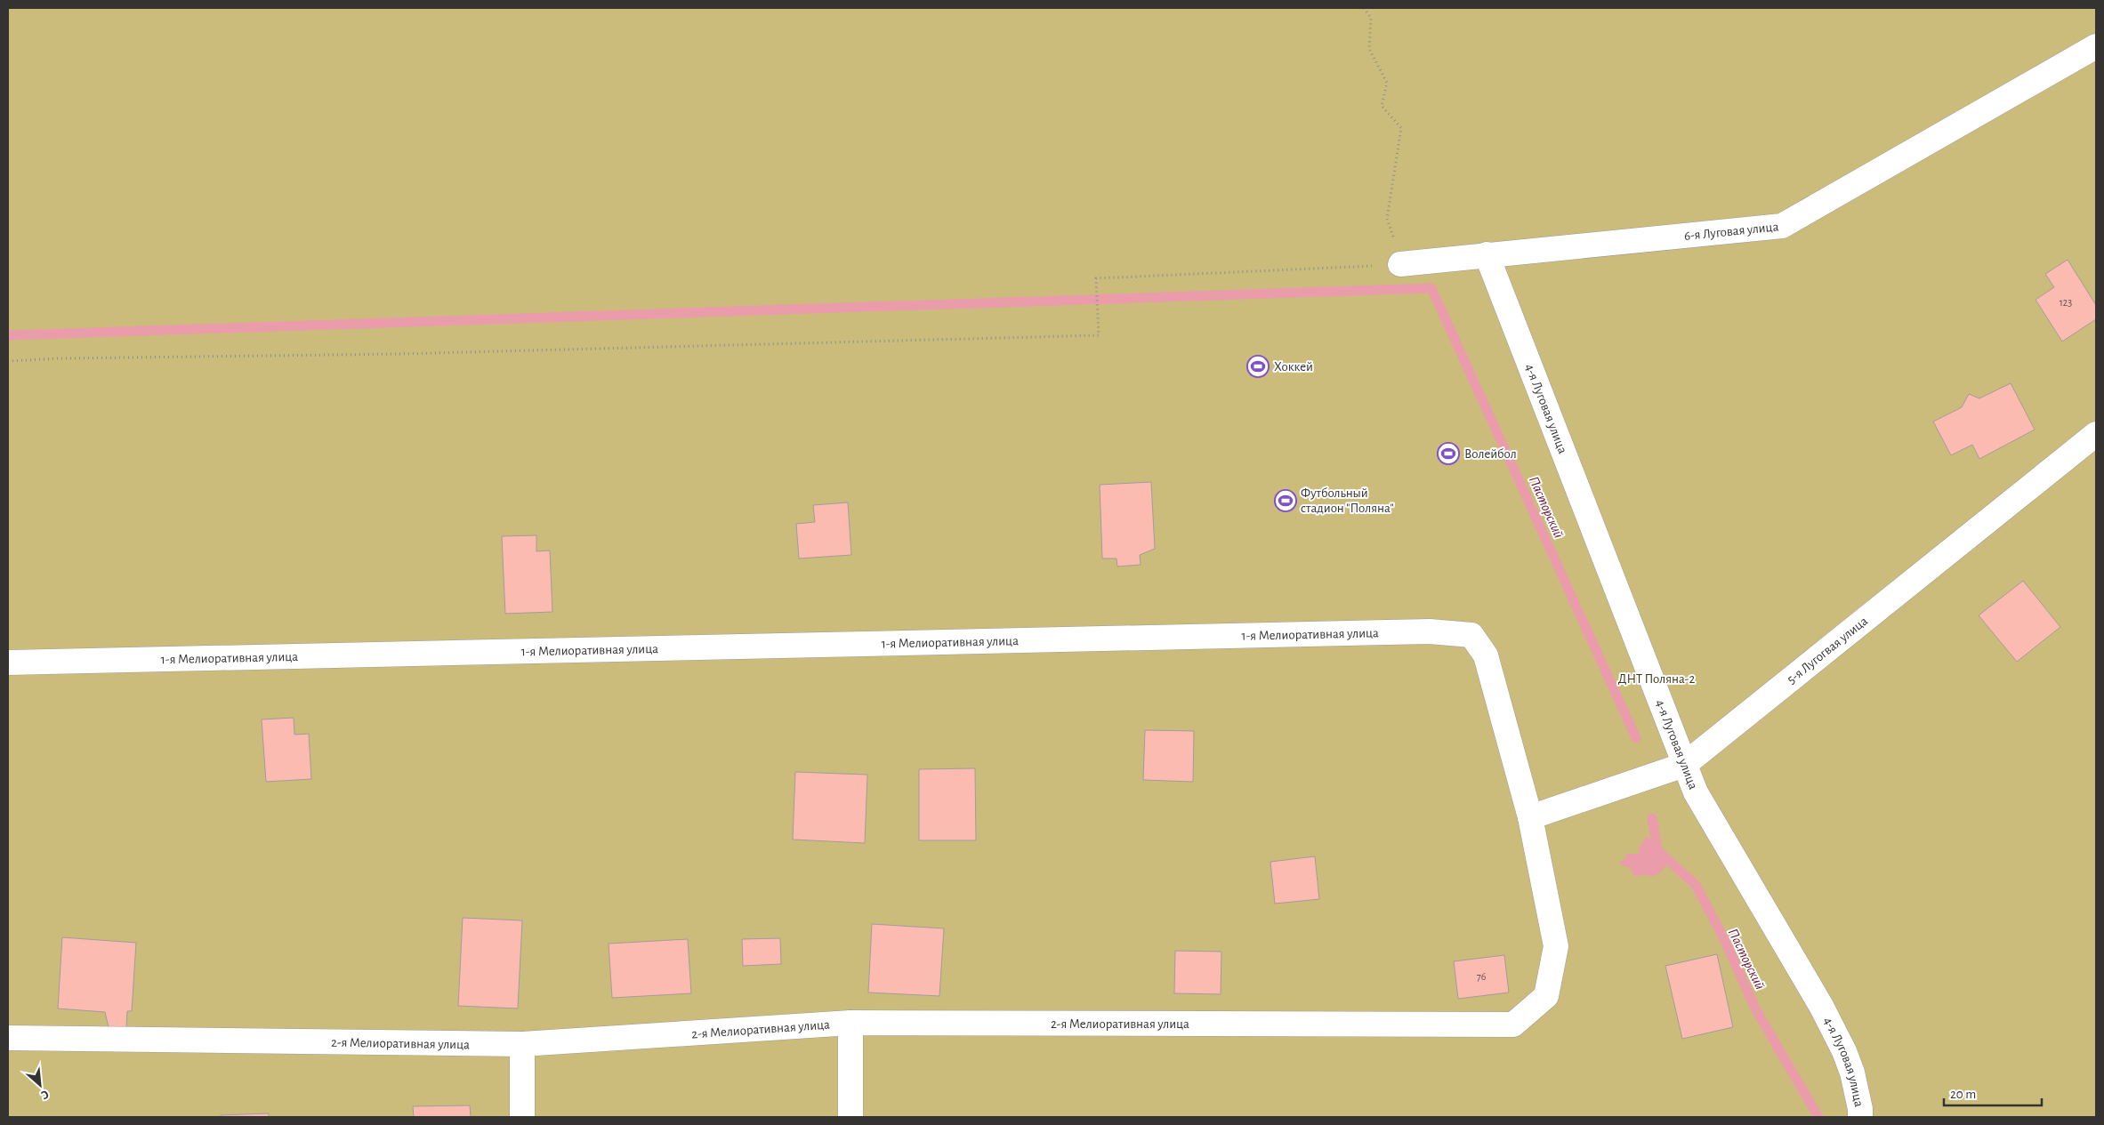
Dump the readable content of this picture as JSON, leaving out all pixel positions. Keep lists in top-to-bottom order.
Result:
{
  "streets": {
    "street": [
      "6-я Луговая улица",
      "4-я Луговая улица",
      "1-я Мелиоративная улица",
      "5-я Лугогвая улица",
      "2-я Мелиоративная улица"
    ]
  },
  "crossings": [
    ["6-я Луговая улица", "4-я Луговая улица"],
    ["4-я Луговая улица", "5-я Лугогвая улица"],
    ["1-я Мелиоративная улица", "5-я Лугогвая улица"],
    ["1-я Мелиоративная улица", "2-я Мелиоративная улица"]
  ],
  "water": ["Пасторский"],
  "parks": ["ДНТ Поляна-2"],
  "places": {
    "sports": ["Хоккей", "Волейбол", "Футбольный стадион \"Поляна\""]
  },
  "house_numbers": ["123", "76"],
  "scale_bar": "20 m",
  "north": "bottom right"
}
